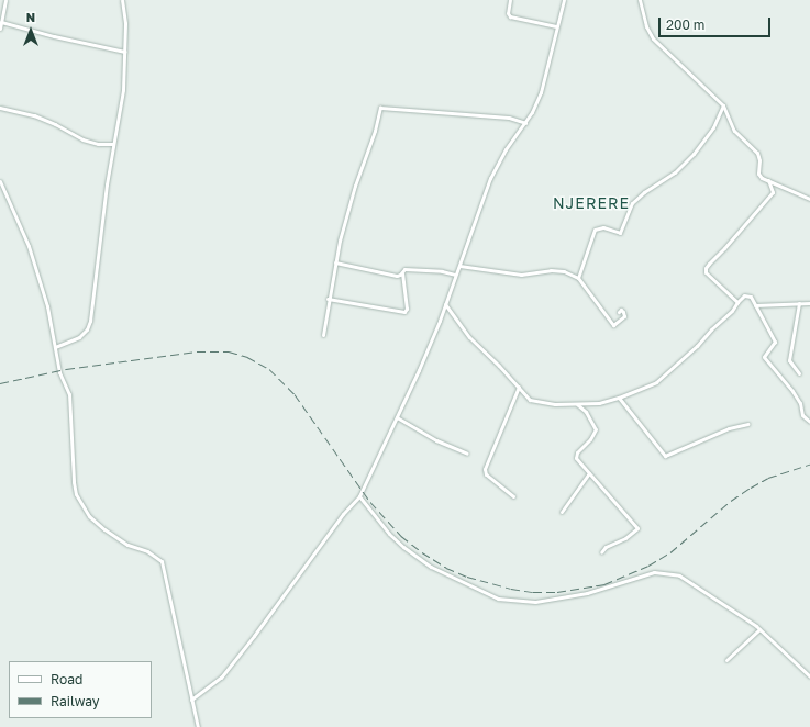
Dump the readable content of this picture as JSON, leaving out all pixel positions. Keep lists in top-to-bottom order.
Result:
{
  "districts": ["NJERERE"],
  "legend": ["Road", "Railway"],
  "scale_bar": "200 m",
  "north": "top"
}
